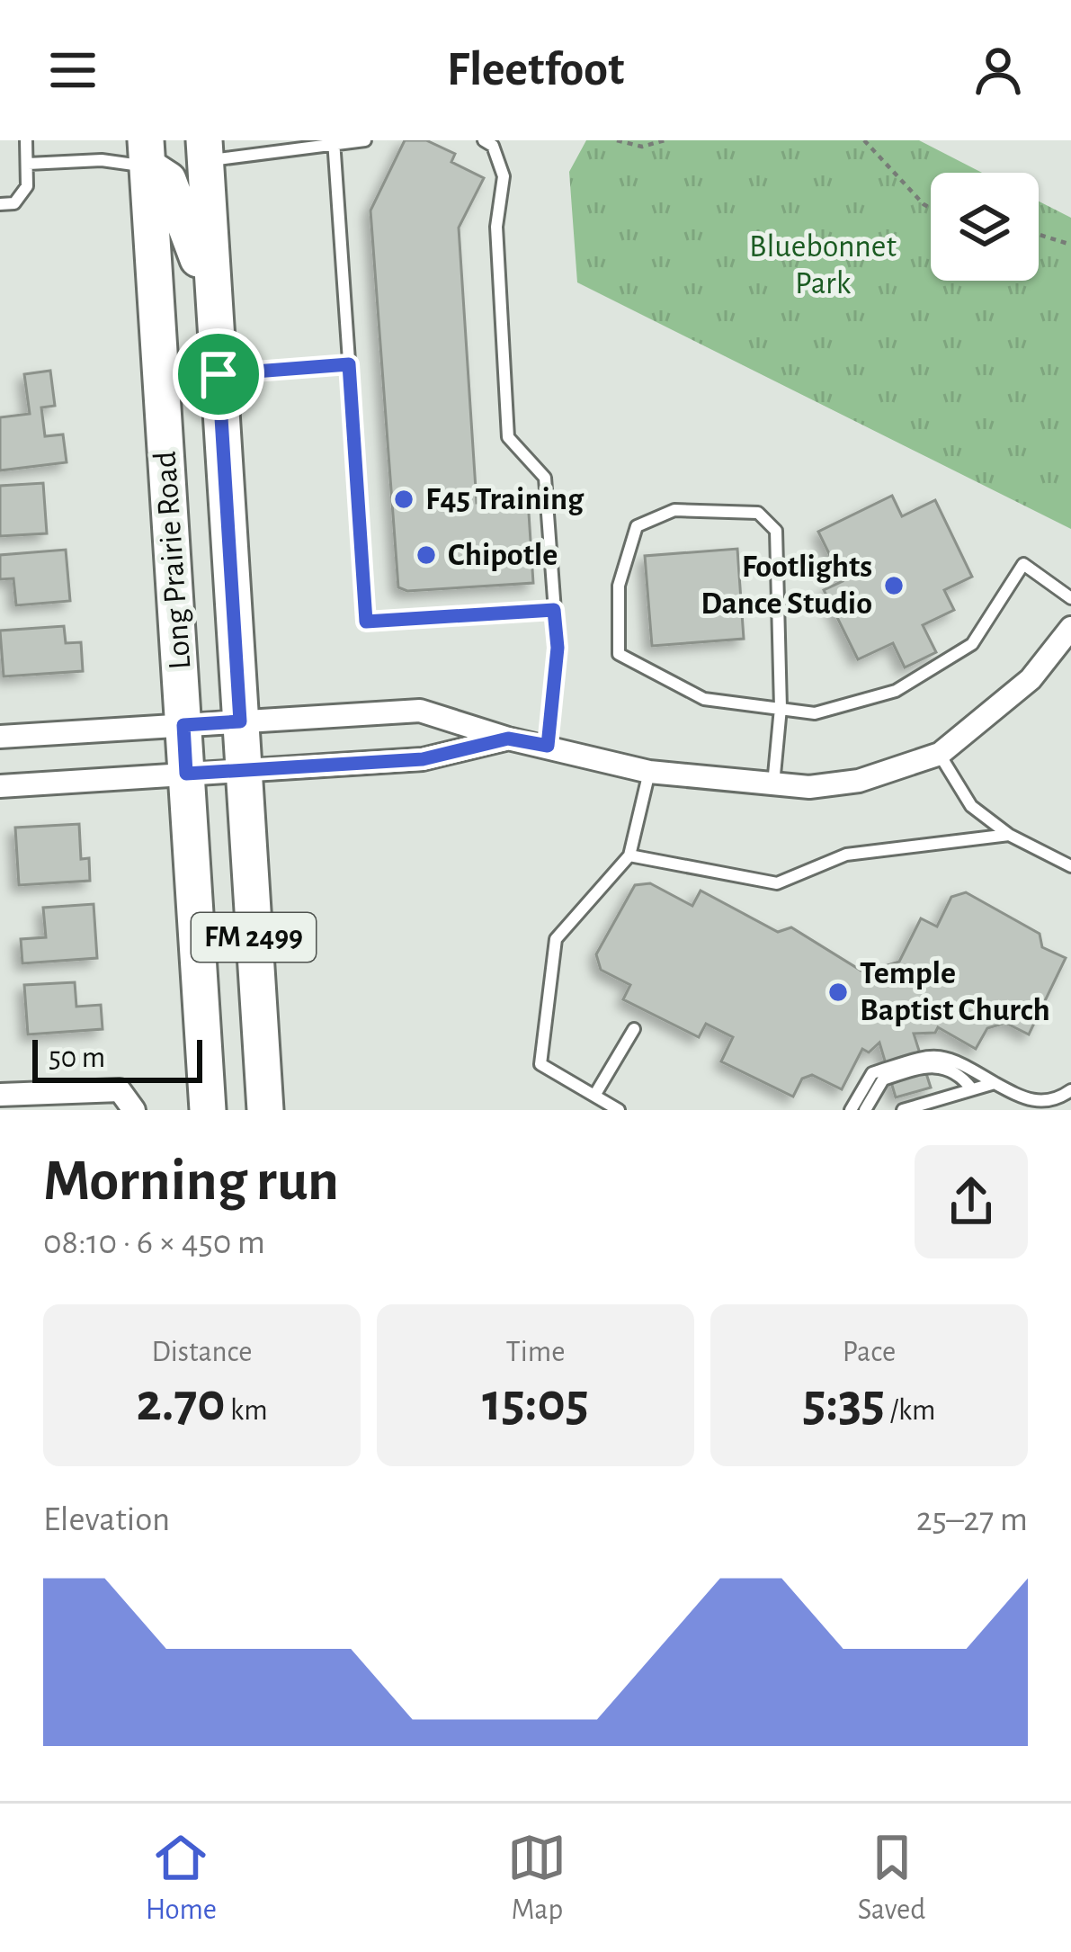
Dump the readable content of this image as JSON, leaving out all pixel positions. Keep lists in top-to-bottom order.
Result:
{
  "streets": {
    "main road": ["Long Prairie Road", "FM 2499"]
  },
  "parks": ["Bluebonnet Park"],
  "places": [
    "F45 Training",
    "Chipotle",
    "Footlights Dance Studio",
    "Temple Baptist Church"
  ],
  "scale_bar": "50 m",
  "page": {
    "header": "Fleetfoot",
    "scale": "50 m",
    "heading": ["Morning run", "08:10 · 6 × 450 m"],
    "stats": [
      ["Distance", "2.70 km"],
      ["Time", "15:05"],
      ["Pace", "5:35 /km"]
    ],
    "chart": ["Elevation", "25–27 m"],
    "tabs": ["Home", "Map", "Saved"]
  }
}
